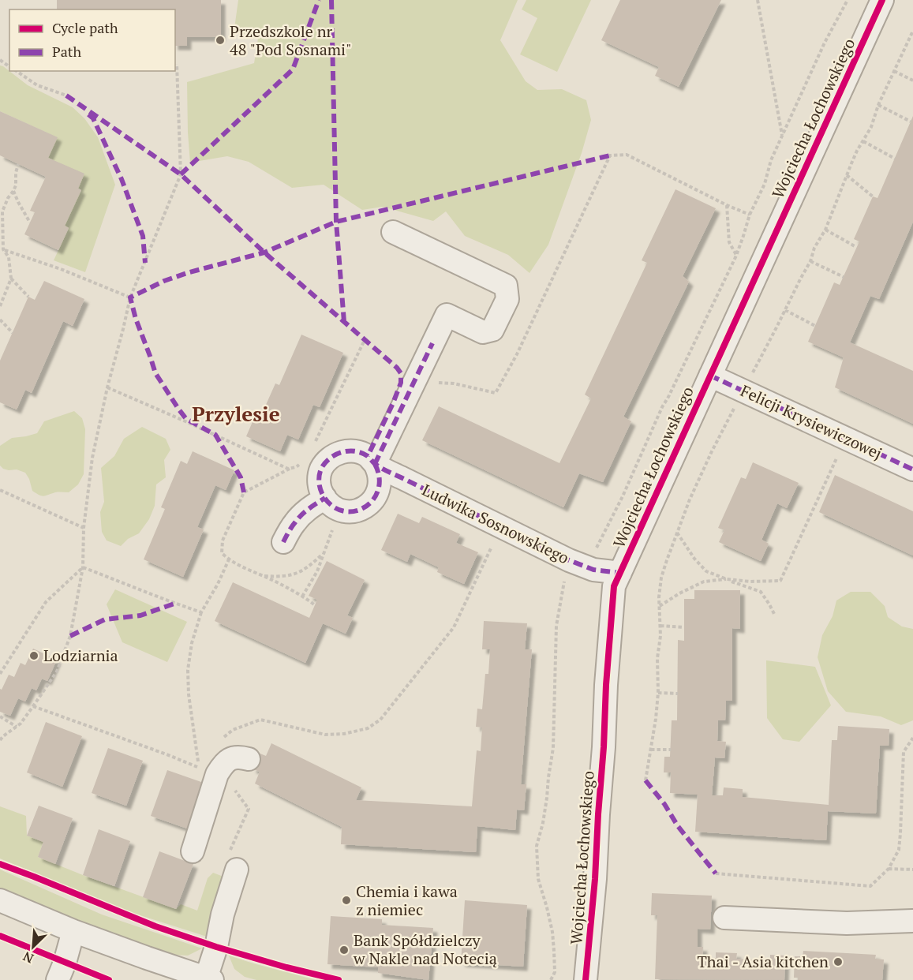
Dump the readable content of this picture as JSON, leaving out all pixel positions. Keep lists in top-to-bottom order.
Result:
{
  "streets": {
    "street": ["Wojciecha Łochowskiego", "Felicji Krysiewiczowej", "Ludwika Sosnowskiego"]
  },
  "crossings": [
    ["Wojciecha Łochowskiego", "Felicji Krysiewiczowej"],
    ["Wojciecha Łochowskiego", "Ludwika Sosnowskiego"]
  ],
  "districts": ["Przylesie"],
  "places": [
    "Przedszkole nr 48 \"Pod Sosnami\"",
    "Lodziarnia",
    "Chemia i kawa z niemiec",
    "Bank Spółdzielczy w Nakle nad Notecią",
    "Thai - Asia kitchen"
  ],
  "legend": ["Cycle path", "Path"],
  "north": "bottom left"
}
